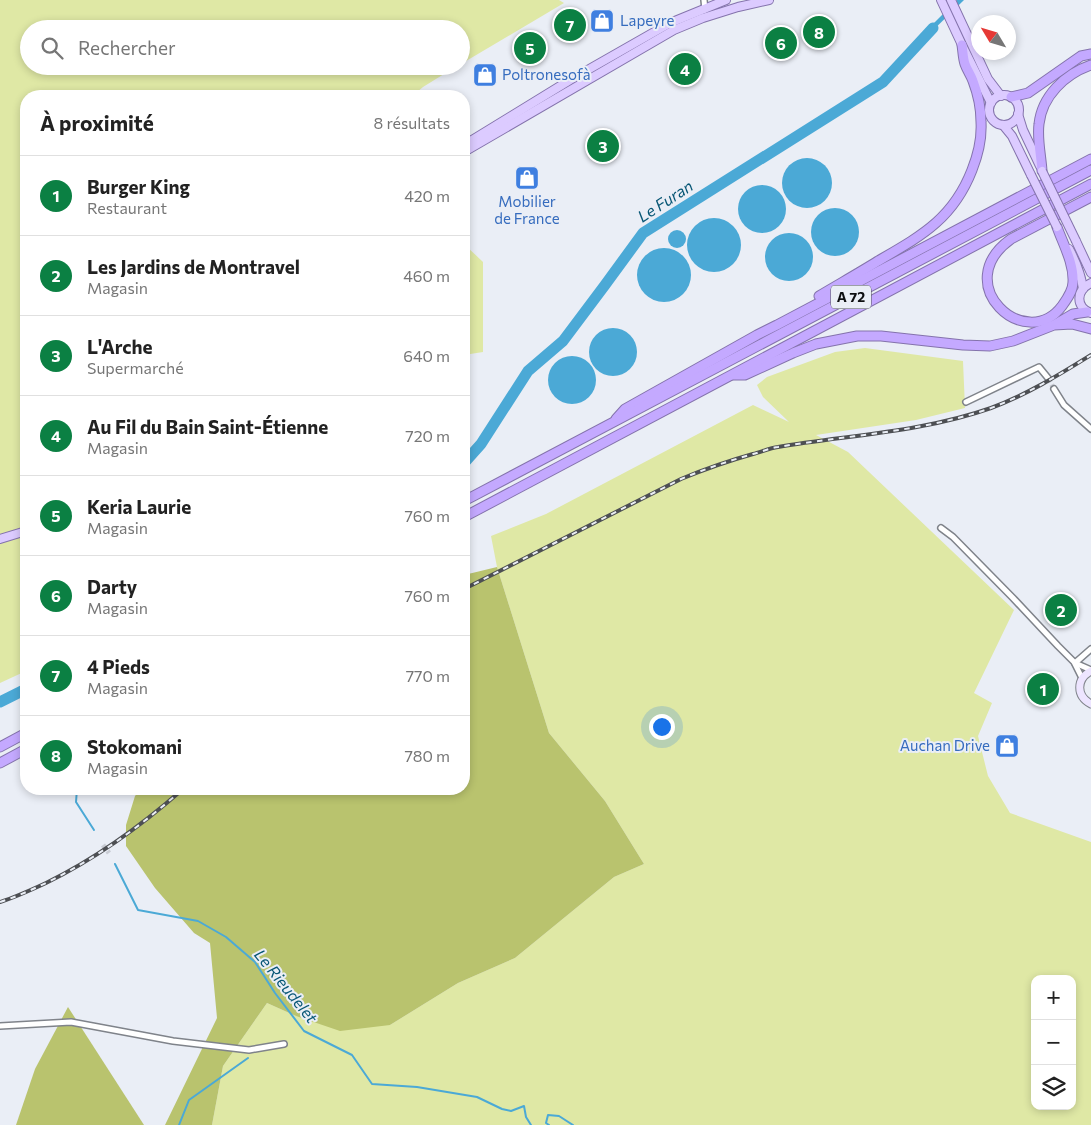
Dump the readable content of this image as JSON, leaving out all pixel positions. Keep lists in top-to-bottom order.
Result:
{
  "streets": {
    "highway": ["A 72"]
  },
  "water": ["Le Furan", "Le Rieudelet"],
  "places": {
    "shop": [
      "Lapeyre",
      "Poltronesofà",
      "Mobilier de France",
      "Auchan Drive"
    ]
  },
  "north": "top left",
  "page": {
    "pins": [
      "7",
      "8",
      "6",
      "5",
      "4",
      "3",
      "2",
      "1"
    ],
    "search": "Rechercher",
    "heading": ["À proximité", "8 résultats"],
    "list": [
      {
        "mark": "1",
        "name": "Burger King",
        "note": "Restaurant",
        "value": "420 m"
      },
      {
        "mark": "2",
        "name": "Les Jardins de Montravel",
        "note": "Magasin",
        "value": "460 m"
      },
      {
        "mark": "3",
        "name": "L'Arche",
        "note": "Supermarché",
        "value": "640 m"
      },
      {
        "mark": "4",
        "name": "Au Fil du Bain Saint-Étienne",
        "note": "Magasin",
        "value": "720 m"
      },
      {
        "mark": "5",
        "name": "Keria Laurie",
        "note": "Magasin",
        "value": "760 m"
      },
      {
        "mark": "6",
        "name": "Darty",
        "note": "Magasin",
        "value": "760 m"
      },
      {
        "mark": "7",
        "name": "4 Pieds",
        "note": "Magasin",
        "value": "770 m"
      },
      {
        "mark": "8",
        "name": "Stokomani",
        "note": "Magasin",
        "value": "780 m"
      }
    ],
    "map_buttons": ["+", "−"]
  }
}
